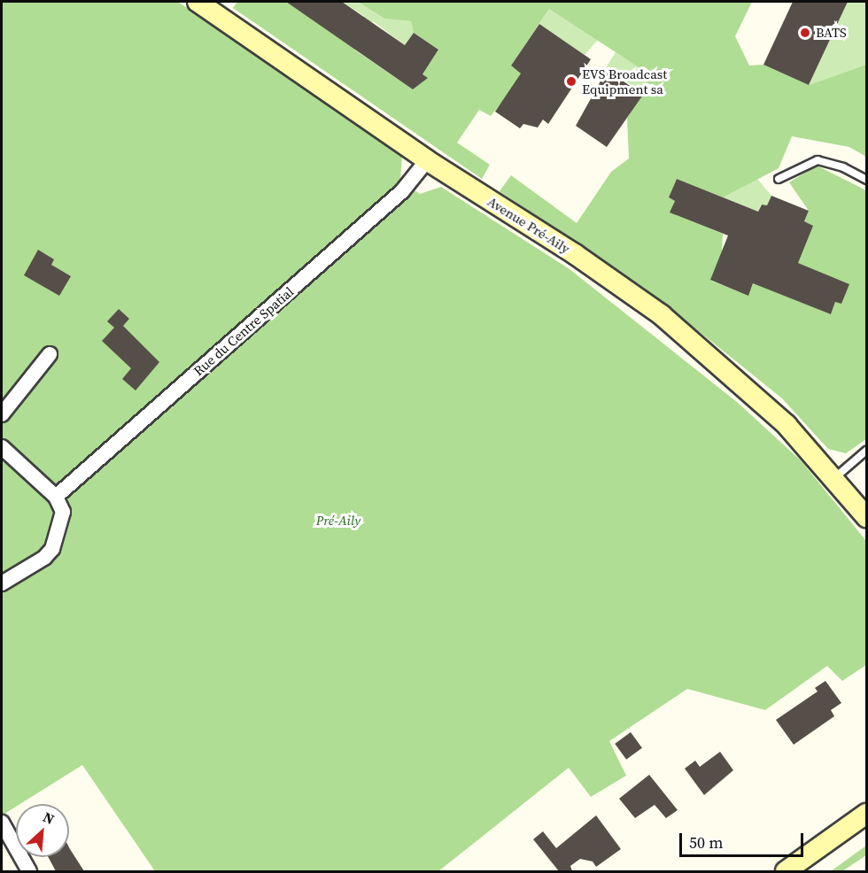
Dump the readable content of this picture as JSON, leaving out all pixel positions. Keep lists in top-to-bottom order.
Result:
{
  "streets": {
    "street": ["Avenue Pré-Aily", "Rue du Centre Spatial"]
  },
  "crossings": [
    ["Avenue Pré-Aily", "Rue du Centre Spatial"]
  ],
  "parks": ["Pré-Aily"],
  "places": ["BATS", "EVS Broadcast Equipment sa"],
  "scale_bar": "50 m",
  "north": "top right"
}
